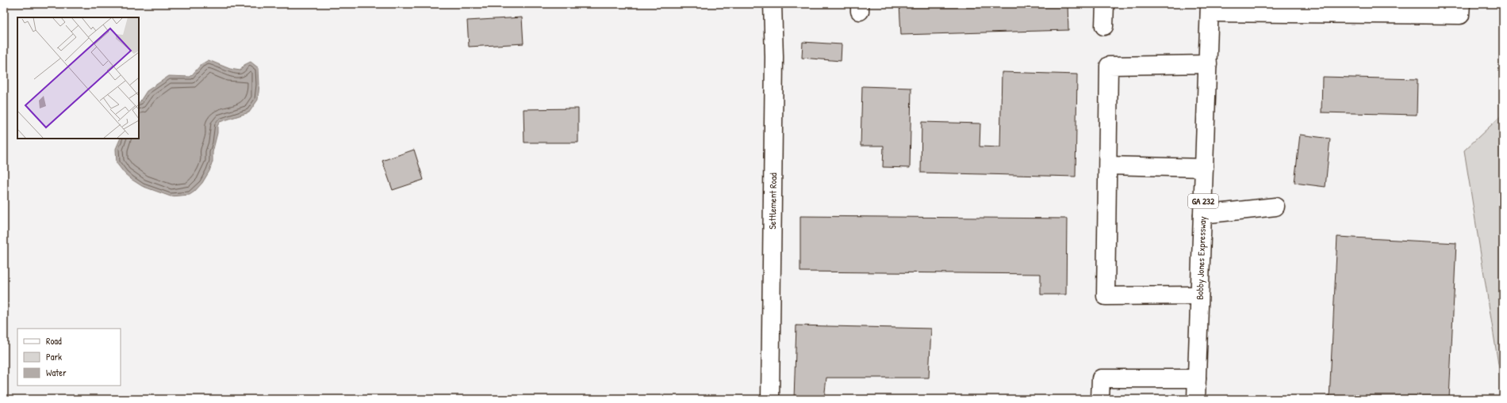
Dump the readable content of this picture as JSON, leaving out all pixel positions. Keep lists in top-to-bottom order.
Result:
{
  "streets": {
    "main road": ["Settlement Road", "GA 232", "Bobby Jones Expressway"]
  },
  "legend": ["Road", "Park", "Water"]
}
